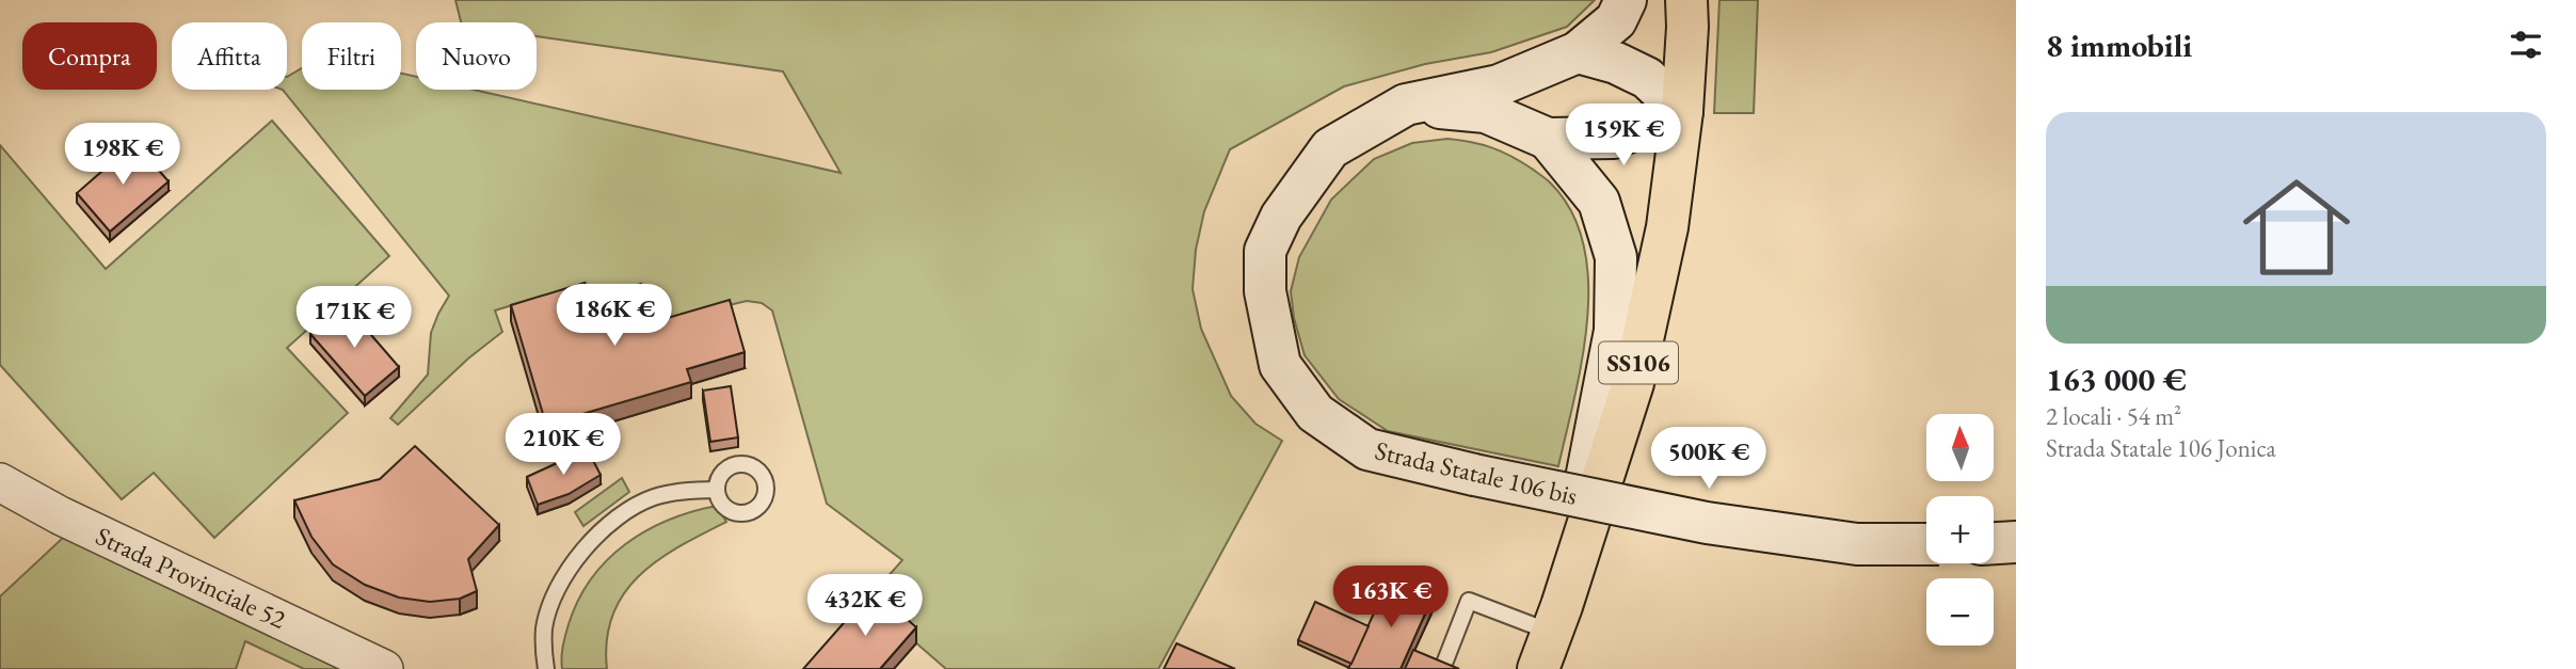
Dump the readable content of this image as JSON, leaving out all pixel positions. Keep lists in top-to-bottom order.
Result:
{
  "streets": {
    "main road": ["SS106", "Strada Statale 106 bis"],
    "street": ["Strada Provinciale 52"]
  },
  "north": "top",
  "page": {
    "heading": "8 immobili",
    "chip": [
      "Compra",
      "Affitta",
      "Filtri",
      "Nuovo"
    ],
    "list": [
      {
        "name": "163 000 €",
        "note": "2 locali · 54 m² · Strada Statale 106 Jonica"
      }
    ],
    "price": [
      "159K €",
      "198K €",
      "186K €",
      "171K €",
      "210K €",
      "500K €",
      "163K €",
      "432K €"
    ],
    "map_buttons": ["+", "−"]
  }
}
